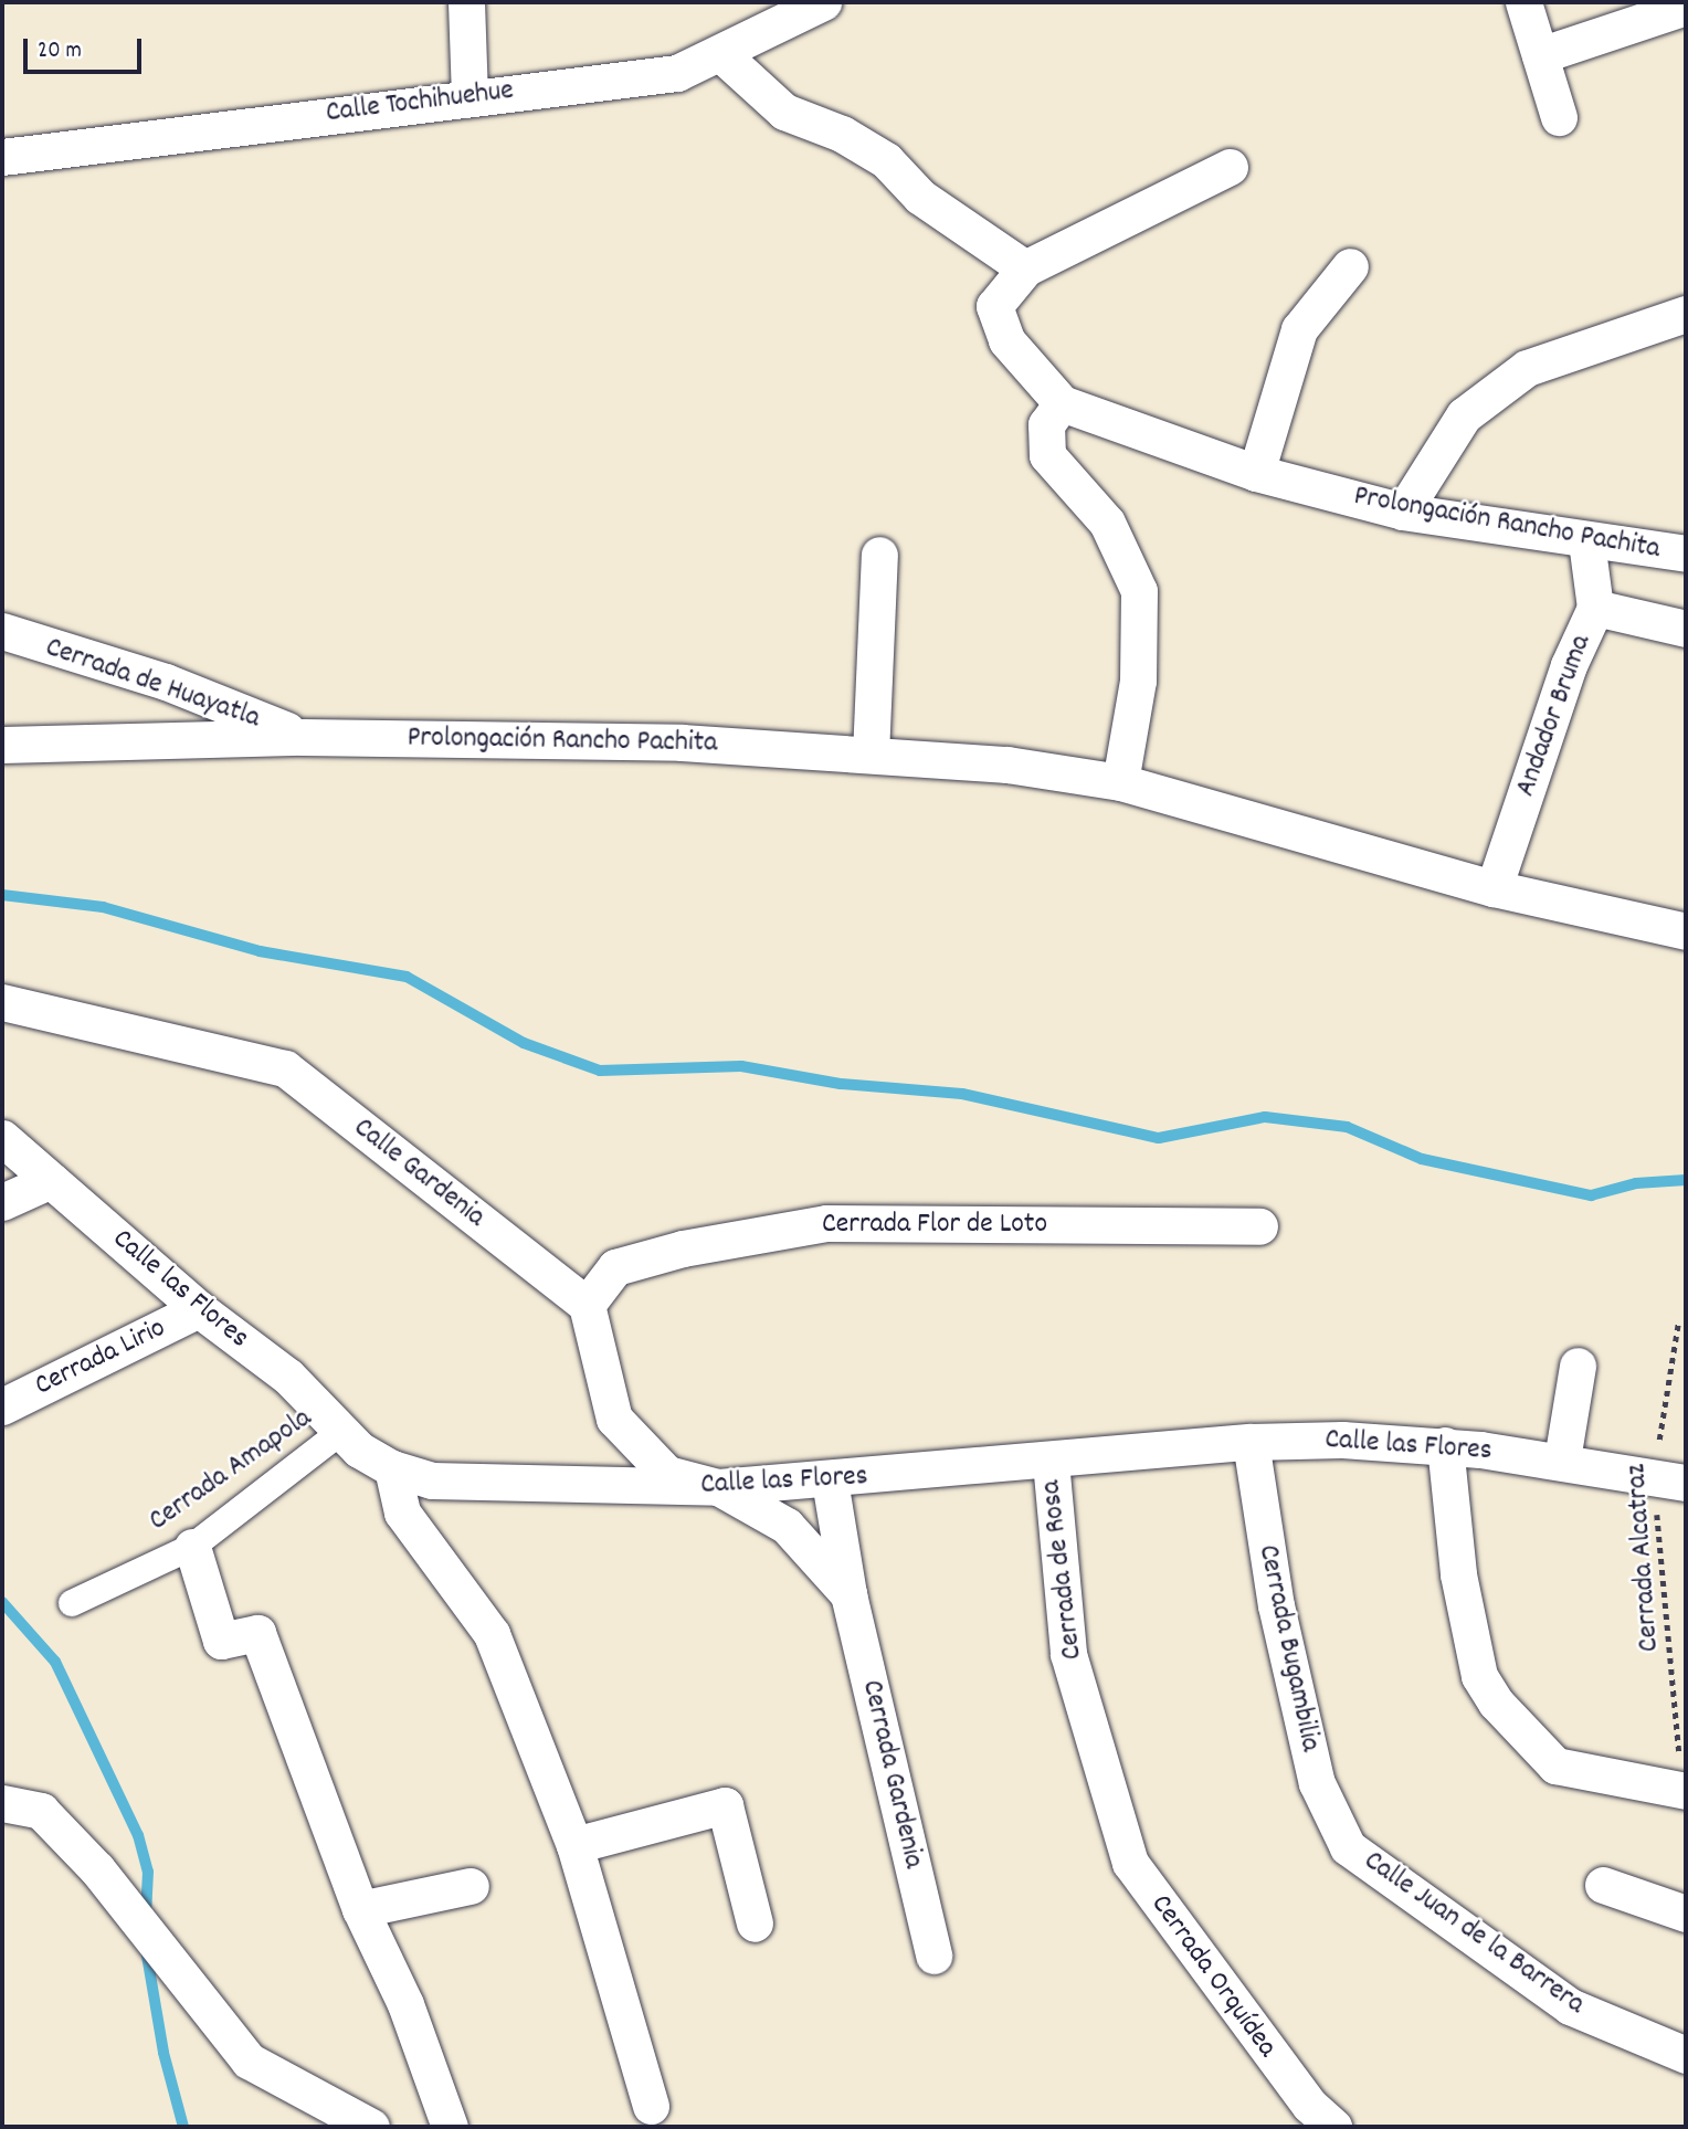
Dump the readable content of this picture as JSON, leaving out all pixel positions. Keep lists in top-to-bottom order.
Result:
{
  "streets": {
    "street": [
      "Calle Tochihuehue",
      "Prolongación Rancho Pachita",
      "Cerrada de Huayatla",
      "Andador Bruma",
      "Calle Gardenia",
      "Cerrada Flor de Loto",
      "Calle las Flores",
      "Cerrada Lirio",
      "Cerrada Amapola",
      "Cerrada de Rosa",
      "Cerrada Bugambilia",
      "Cerrada Gardenia",
      "Calle Juan de la Barrera",
      "Cerrada Orquídea"
    ],
    "path": ["Cerrada Alcatraz"]
  },
  "crossings": [
    ["Prolongación Rancho Pachita", "Cerrada de Huayatla"],
    ["Prolongación Rancho Pachita", "Andador Bruma"],
    ["Calle Gardenia", "Cerrada Flor de Loto"],
    ["Calle las Flores", "Cerrada Lirio"],
    ["Calle las Flores", "Cerrada Amapola"],
    ["Calle las Flores", "Cerrada Alcatraz"],
    ["Calle las Flores", "Cerrada de Rosa"],
    ["Calle las Flores", "Cerrada Bugambilia"],
    ["Calle las Flores", "Cerrada Gardenia"],
    ["Cerrada de Rosa", "Cerrada Orquídea"],
    ["Cerrada Bugambilia", "Calle Juan de la Barrera"]
  ],
  "scale_bar": "20 m"
}
